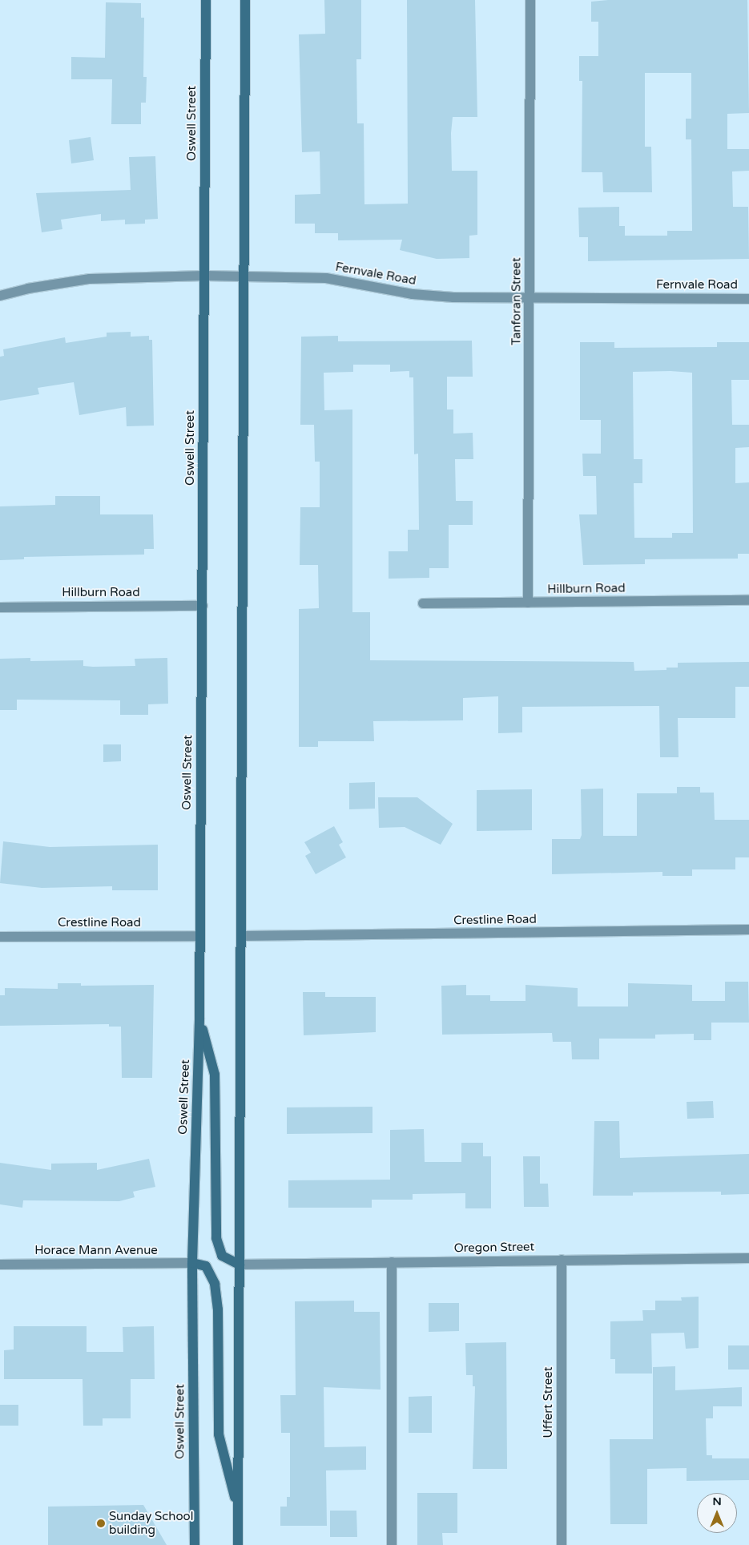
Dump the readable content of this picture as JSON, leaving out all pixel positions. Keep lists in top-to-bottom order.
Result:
{
  "streets": {
    "main road": ["Oswell Street"],
    "street": [
      "Fernvale Road",
      "Tanforan Street",
      "Hillburn Road",
      "Crestline Road",
      "Oregon Street",
      "Horace Mann Avenue",
      "Uffert Street"
    ]
  },
  "crossings": [
    ["Oswell Street", "Fernvale Road"],
    ["Oswell Street", "Hillburn Road"],
    ["Oswell Street", "Crestline Road"],
    ["Oswell Street", "Horace Mann Avenue"],
    ["Fernvale Road", "Tanforan Street"],
    ["Tanforan Street", "Hillburn Road"],
    ["Oregon Street", "Uffert Street"]
  ],
  "places": ["Sunday School building"],
  "north": "top"
}
